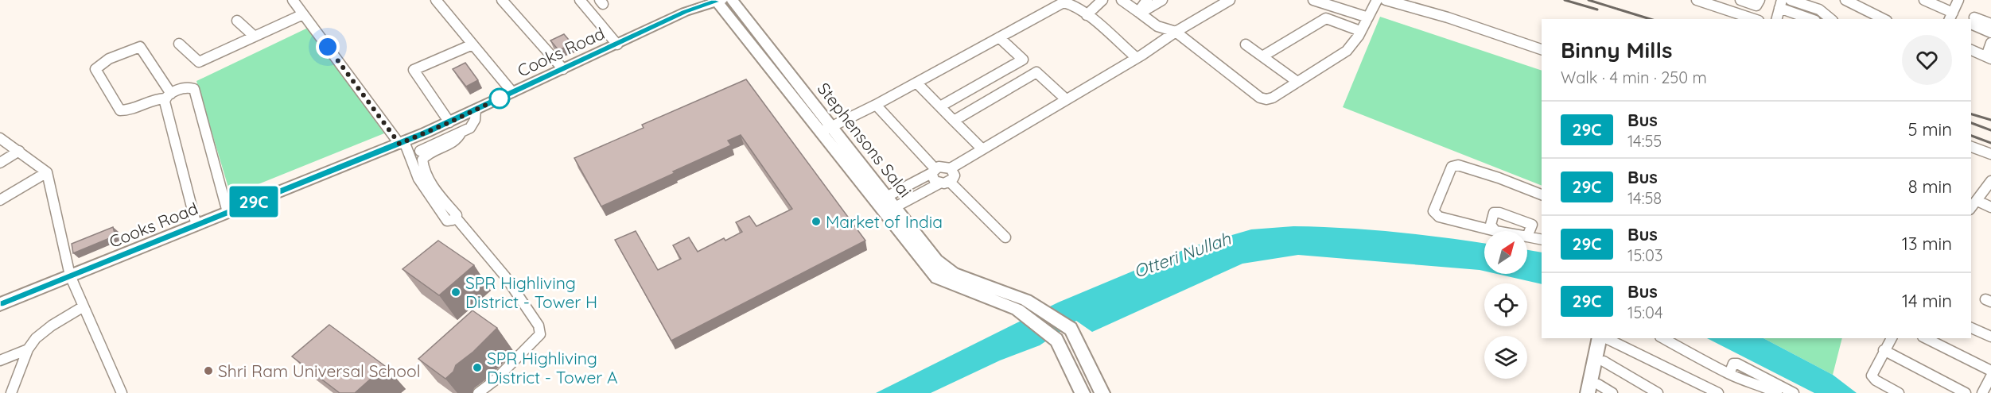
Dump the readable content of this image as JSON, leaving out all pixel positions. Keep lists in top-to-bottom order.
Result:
{
  "streets": {
    "main road": ["Cooks Road", "Stephensons Salai"]
  },
  "crossings": [
    ["Cooks Road", "Stephensons Salai"]
  ],
  "water": ["Otteri Nullah"],
  "places": [
    "Market of India",
    "SPR Highliving District - Tower H",
    "SPR Highliving District - Tower A",
    "Shri Ram Universal School"
  ],
  "lines": ["bus line 29C"],
  "north": "top right",
  "page": {
    "on_map": "29C",
    "heading": ["Binny Mills", "Walk · 4 min · 250 m"],
    "list": [
      {
        "mark": "29C",
        "name": "Bus",
        "note": "14:55",
        "value": "5 min"
      },
      {
        "mark": "29C",
        "name": "Bus",
        "note": "14:58",
        "value": "8 min"
      },
      {
        "mark": "29C",
        "name": "Bus",
        "note": "15:03",
        "value": "13 min"
      },
      {
        "mark": "29C",
        "name": "Bus",
        "note": "15:04",
        "value": "14 min"
      }
    ]
  }
}
